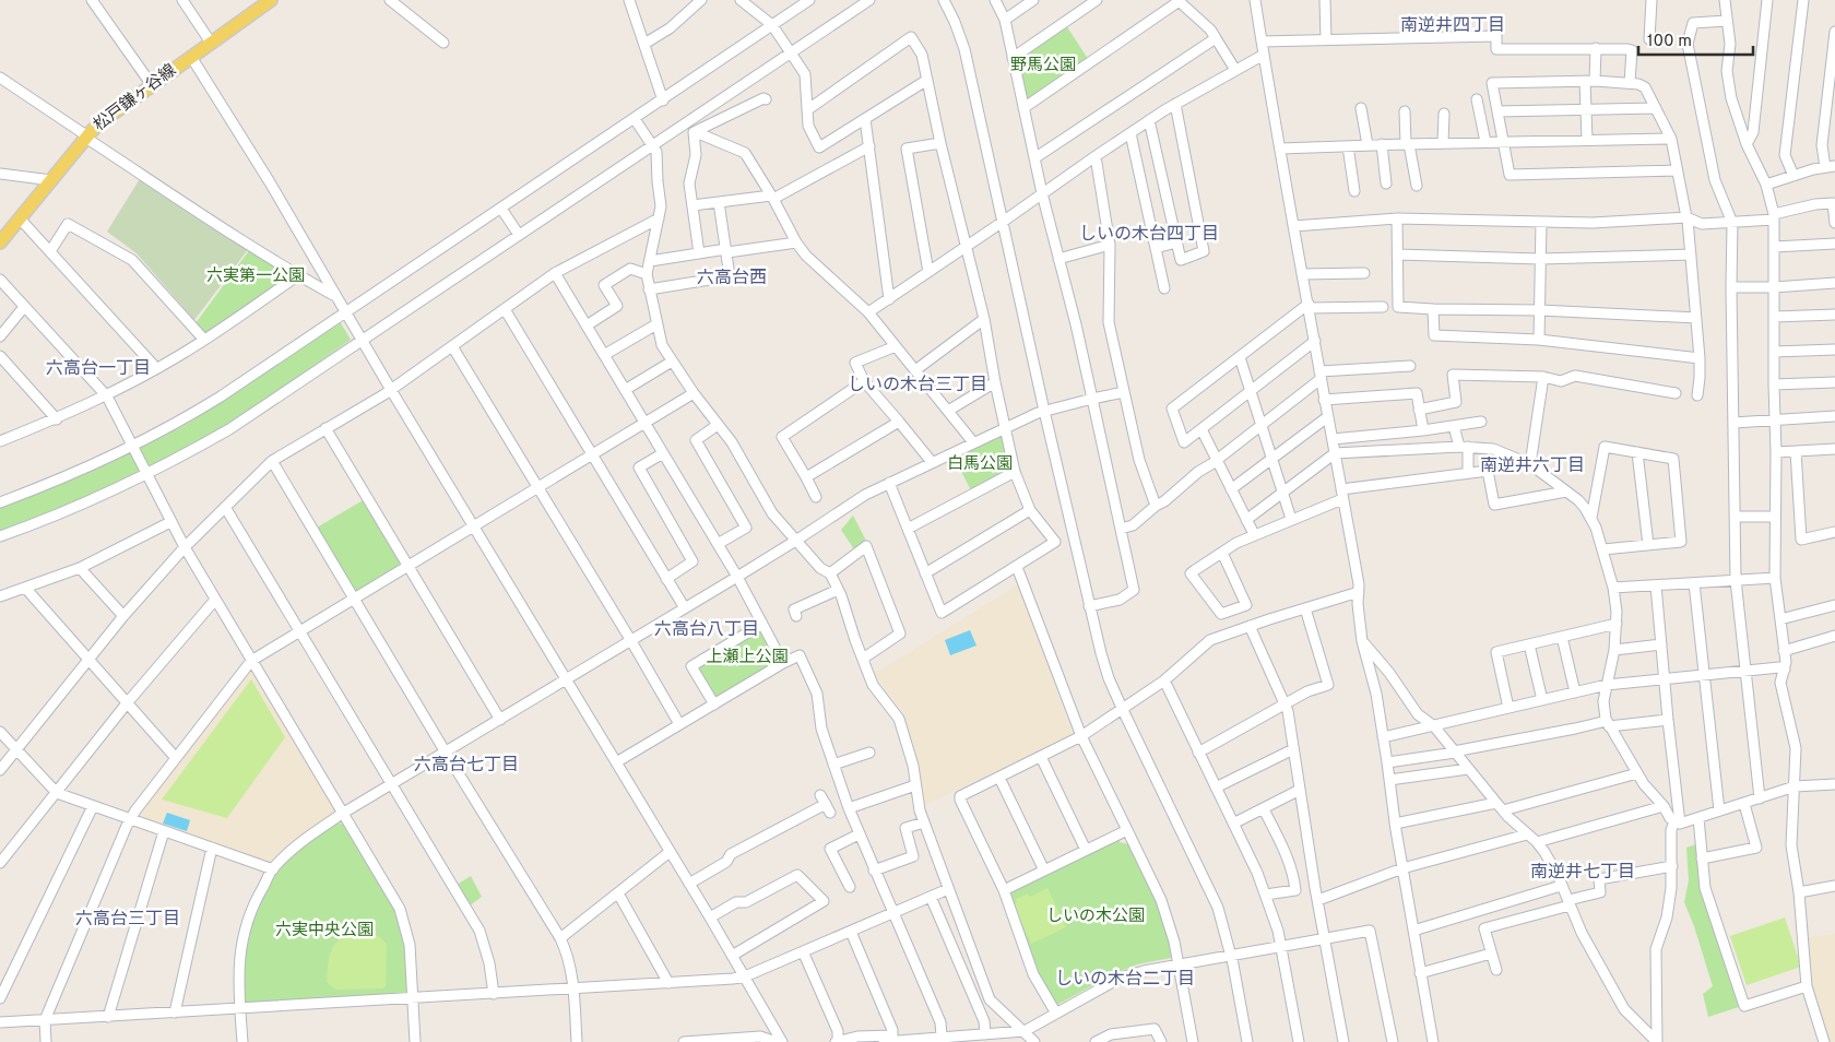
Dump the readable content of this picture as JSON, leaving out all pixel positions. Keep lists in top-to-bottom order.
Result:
{
  "streets": {
    "main road": ["松戸鎌ヶ谷線"]
  },
  "districts": [
    "南逆井四丁目",
    "しいの木台四丁目",
    "六高台西",
    "六高台一丁目",
    "しいの木台三丁目",
    "南逆井六丁目",
    "六高台八丁目",
    "六高台七丁目",
    "南逆井七丁目",
    "六高台三丁目",
    "しいの木台二丁目"
  ],
  "parks": [
    "野馬公園",
    "六実第一公園",
    "白馬公園",
    "上瀬上公園",
    "しいの木公園",
    "六実中央公園"
  ],
  "scale_bar": "100 m"
}
